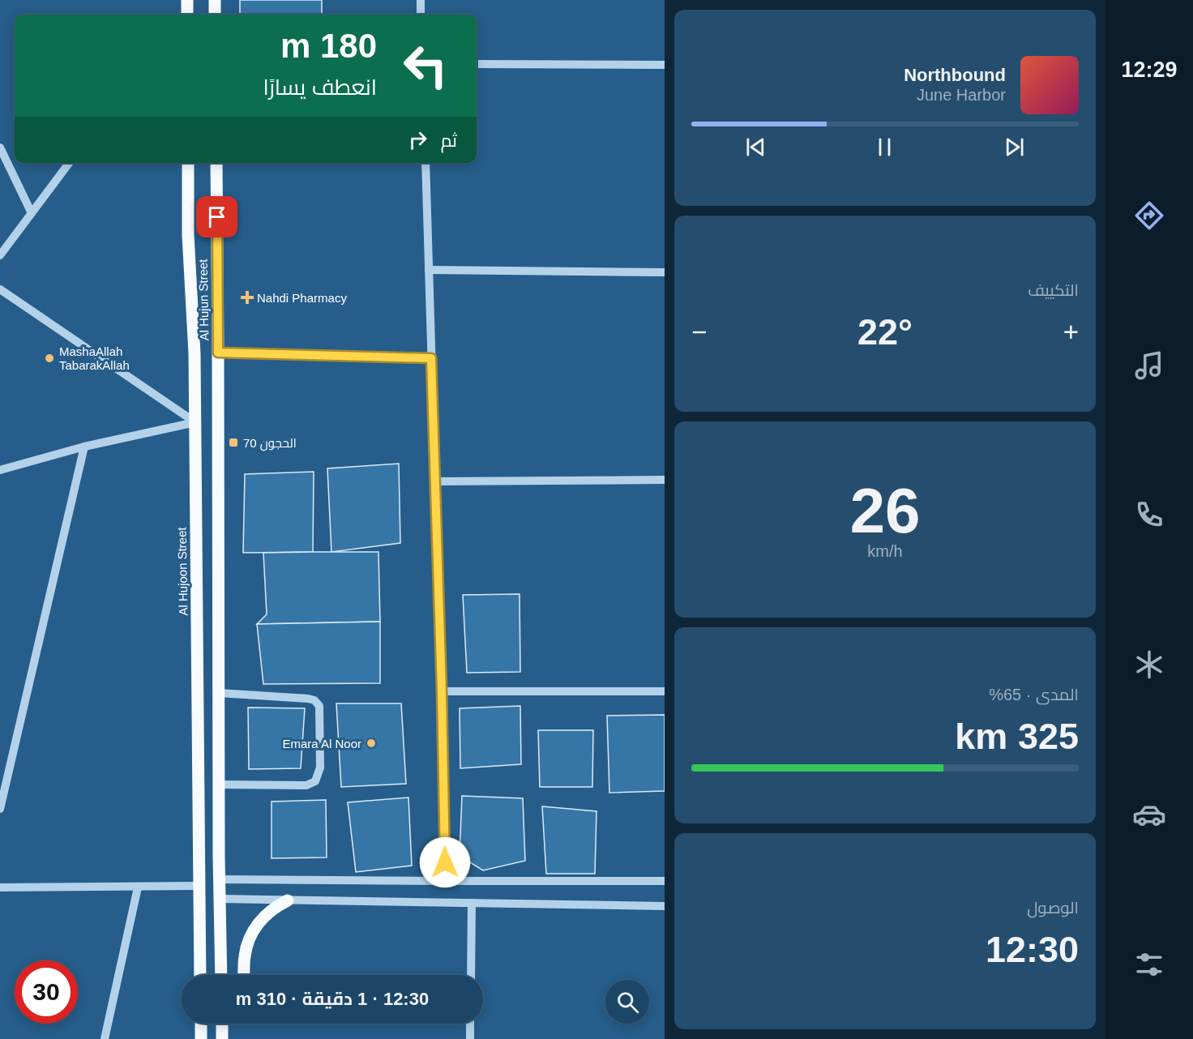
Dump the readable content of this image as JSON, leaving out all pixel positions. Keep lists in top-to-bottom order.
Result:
{
  "streets": {
    "main road": ["Al Hujun Street", "Al Hujoon Street"]
  },
  "places": {
    "health": ["Nahdi Pharmacy"],
    "other": ["MashaAllah TabarakAllah", "Emara Al Noor"],
    "transit": ["الحجون 70"]
  },
  "page": {
    "tabs": "12:29",
    "turn": ["180 m", "انعطف يسارًا"],
    "song": ["Northbound", "June Harbor"],
    "then": "ثم",
    "tile": [
      "التكييف",
      ["26", "km/h"],
      ["المدى · 65%", "325 km"],
      ["الوصول", "12:30"]
    ],
    "heat": ["−", "22°", "+"],
    "limit": "30",
    "trip": "12:30 · 1 دقيقة · 310 m"
  }
}
